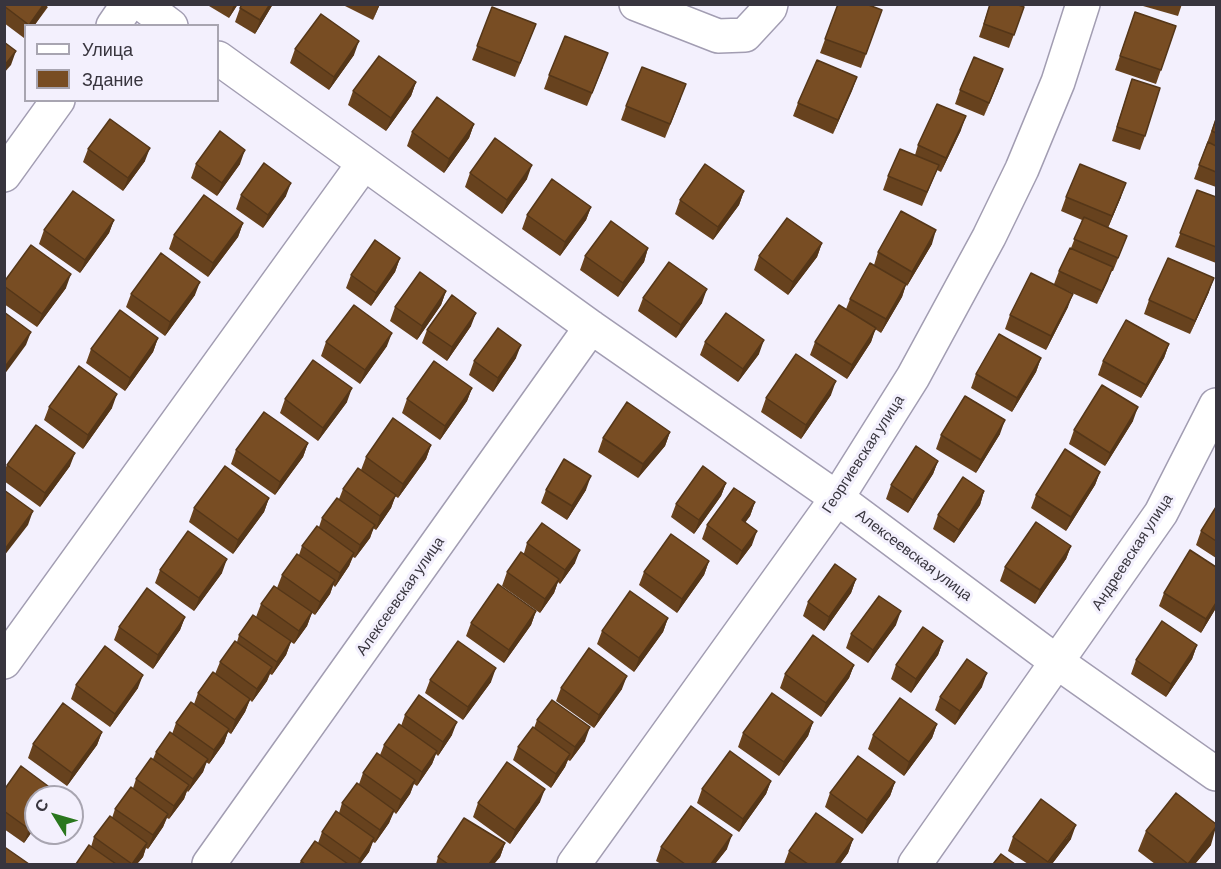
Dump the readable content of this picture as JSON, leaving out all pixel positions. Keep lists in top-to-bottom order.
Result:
{
  "streets": {
    "street": ["Георгиевская улица", "Андреевская улица", "Алексеевская улица"]
  },
  "crossings": [
    ["Георгиевская улица", "Алексеевская улица"],
    ["Андреевская улица", "Алексеевская улица"]
  ],
  "legend": ["Улица", "Здание"],
  "north": "top left"
}
